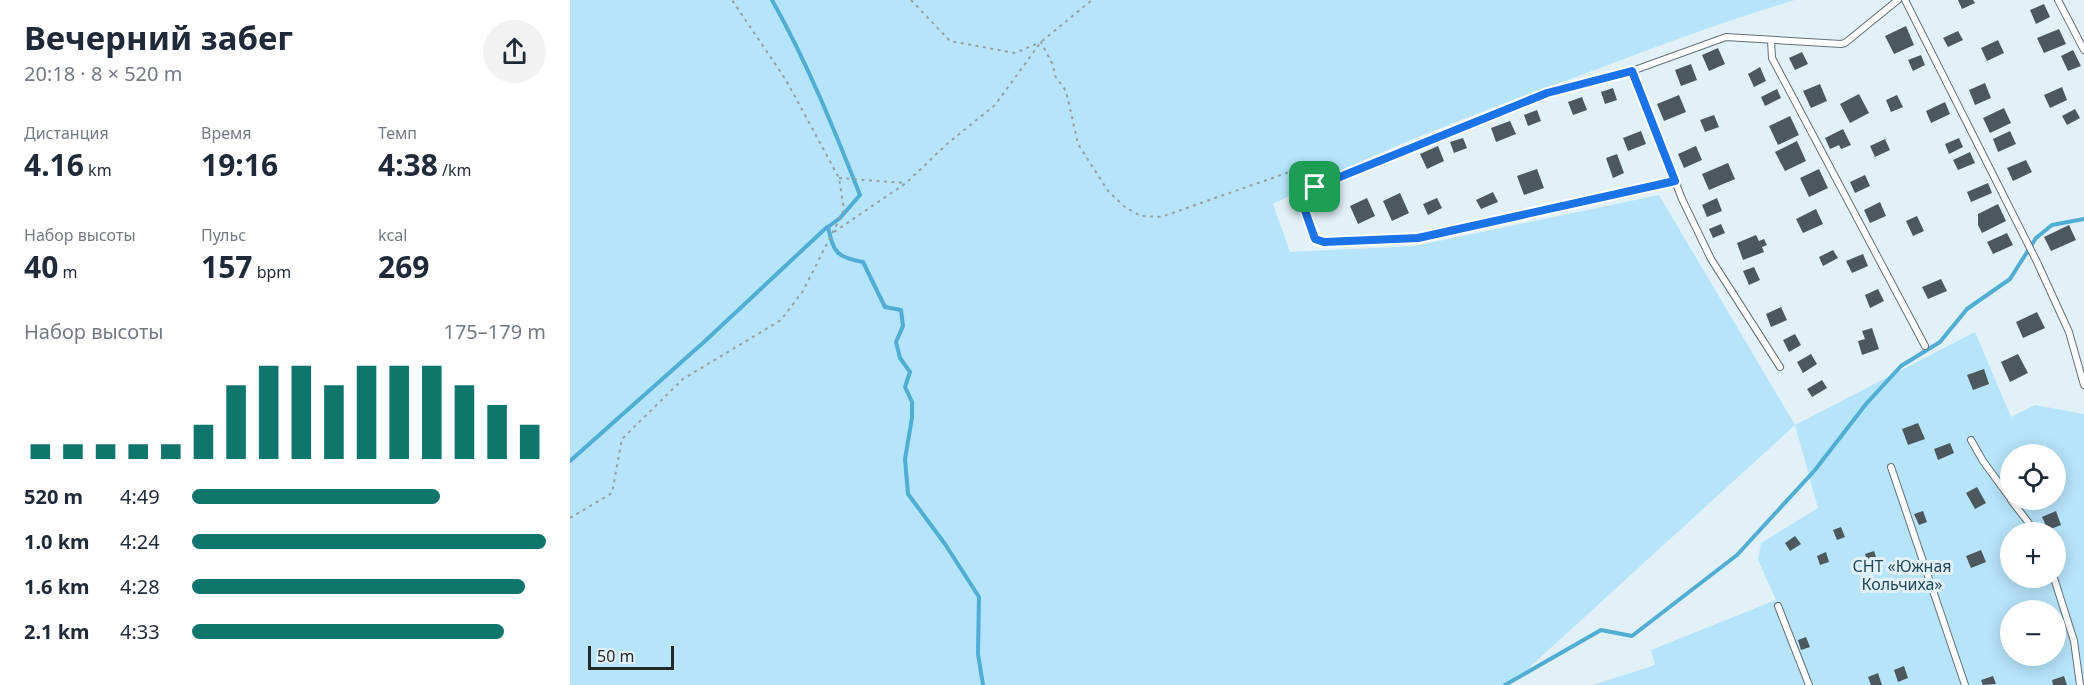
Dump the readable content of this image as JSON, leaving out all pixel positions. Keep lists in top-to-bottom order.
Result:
{
  "parks": ["СНТ «Южная Кольчиха»"],
  "scale_bar": "50 m",
  "page": {
    "heading": ["Вечерний забег", "20:18 · 8 × 520 m"],
    "stats": [
      ["Дистанция", "4.16 km"],
      ["Время", "19:16"],
      ["Темп", "4:38 /km"],
      ["Набор высоты", "40 m"],
      ["Пульс", "157 bpm"],
      ["kcal", "269"]
    ],
    "chart": ["Набор высоты", "175–179 m"],
    "map_buttons": ["+", "−"],
    "list": [
      {
        "name": "520 m",
        "note": "4:49"
      },
      {
        "name": "1.0 km",
        "note": "4:24"
      },
      {
        "name": "1.6 km",
        "note": "4:28"
      },
      {
        "name": "2.1 km",
        "note": "4:33"
      }
    ],
    "scale": "50 m"
  }
}
